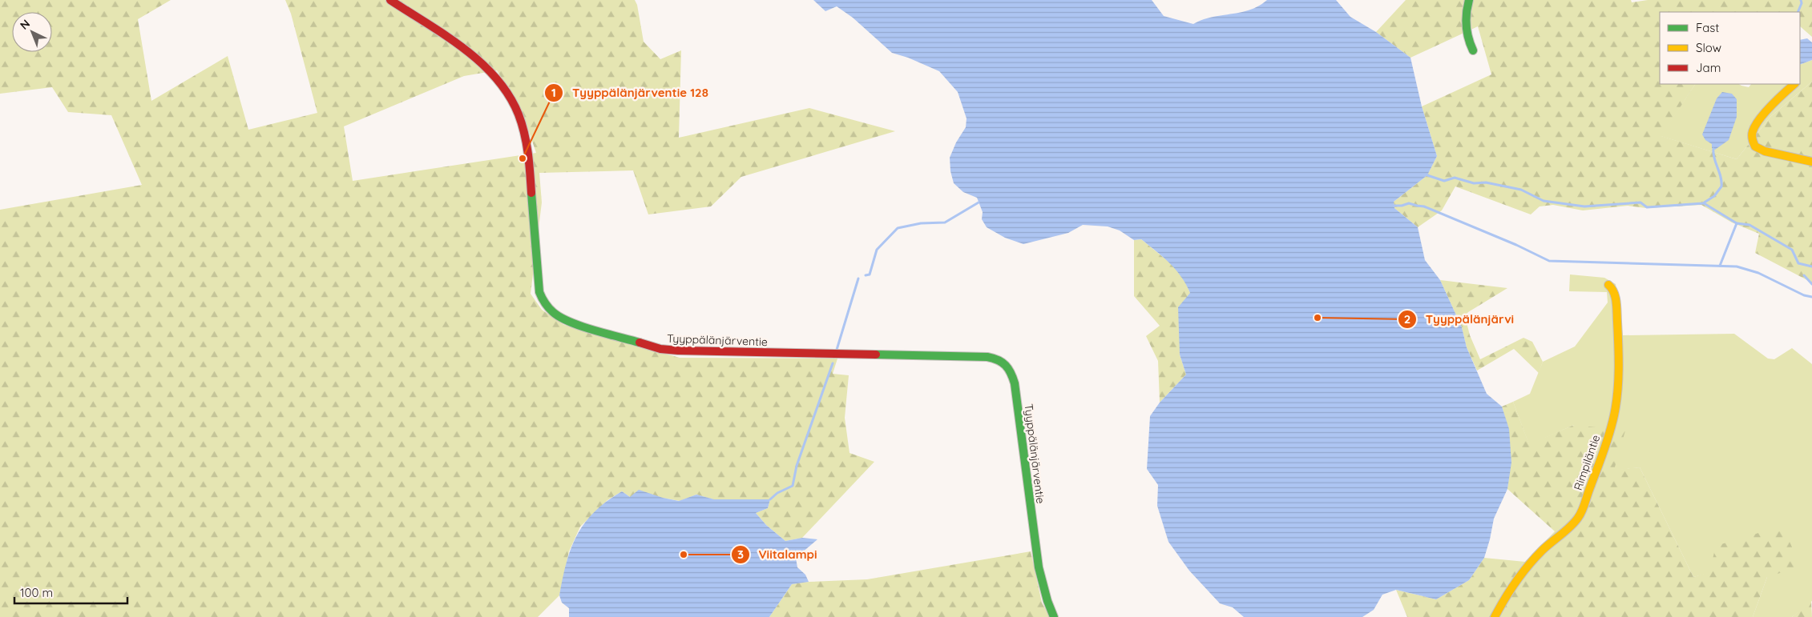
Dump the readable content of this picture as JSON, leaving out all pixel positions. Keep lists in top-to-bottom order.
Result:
{
  "streets": {
    "street": ["Tyyppälänjärventie", "Rimpiläntie"]
  },
  "places": ["Tyyppälänjärventie 128", "Tyyppälänjärvi", "Viitalampi"],
  "legend": ["Fast", "Slow", "Jam"],
  "scale_bar": "100 m",
  "north": "top left"
}
